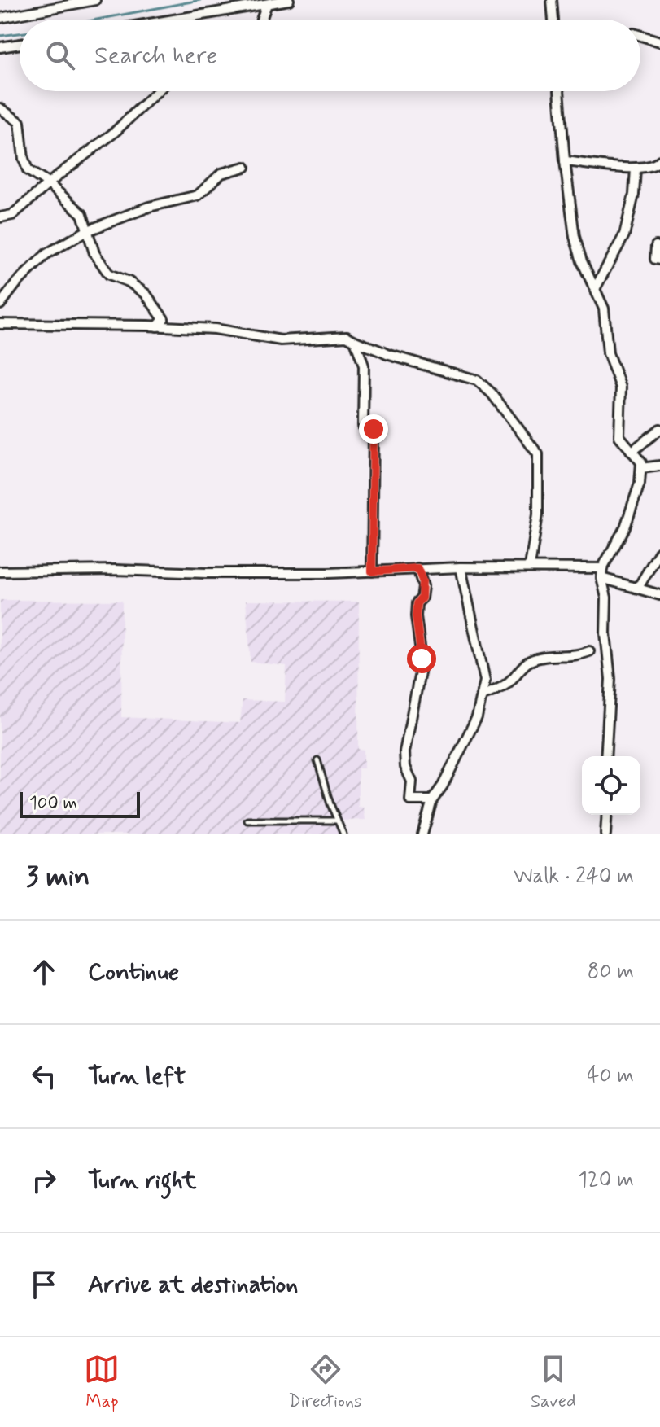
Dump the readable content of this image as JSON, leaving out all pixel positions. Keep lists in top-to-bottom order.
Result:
{
  "scale_bar": "100 m",
  "page": {
    "search": "Search here",
    "scale": "100 m",
    "heading": ["3 min", "Walk · 240 m"],
    "list": [
      ["Continue", "80 m"],
      ["Turn left", "40 m"],
      ["Turn right", "120 m"],
      "Arrive at destination"
    ],
    "nav": ["Map", "Directions", "Saved"]
  }
}
